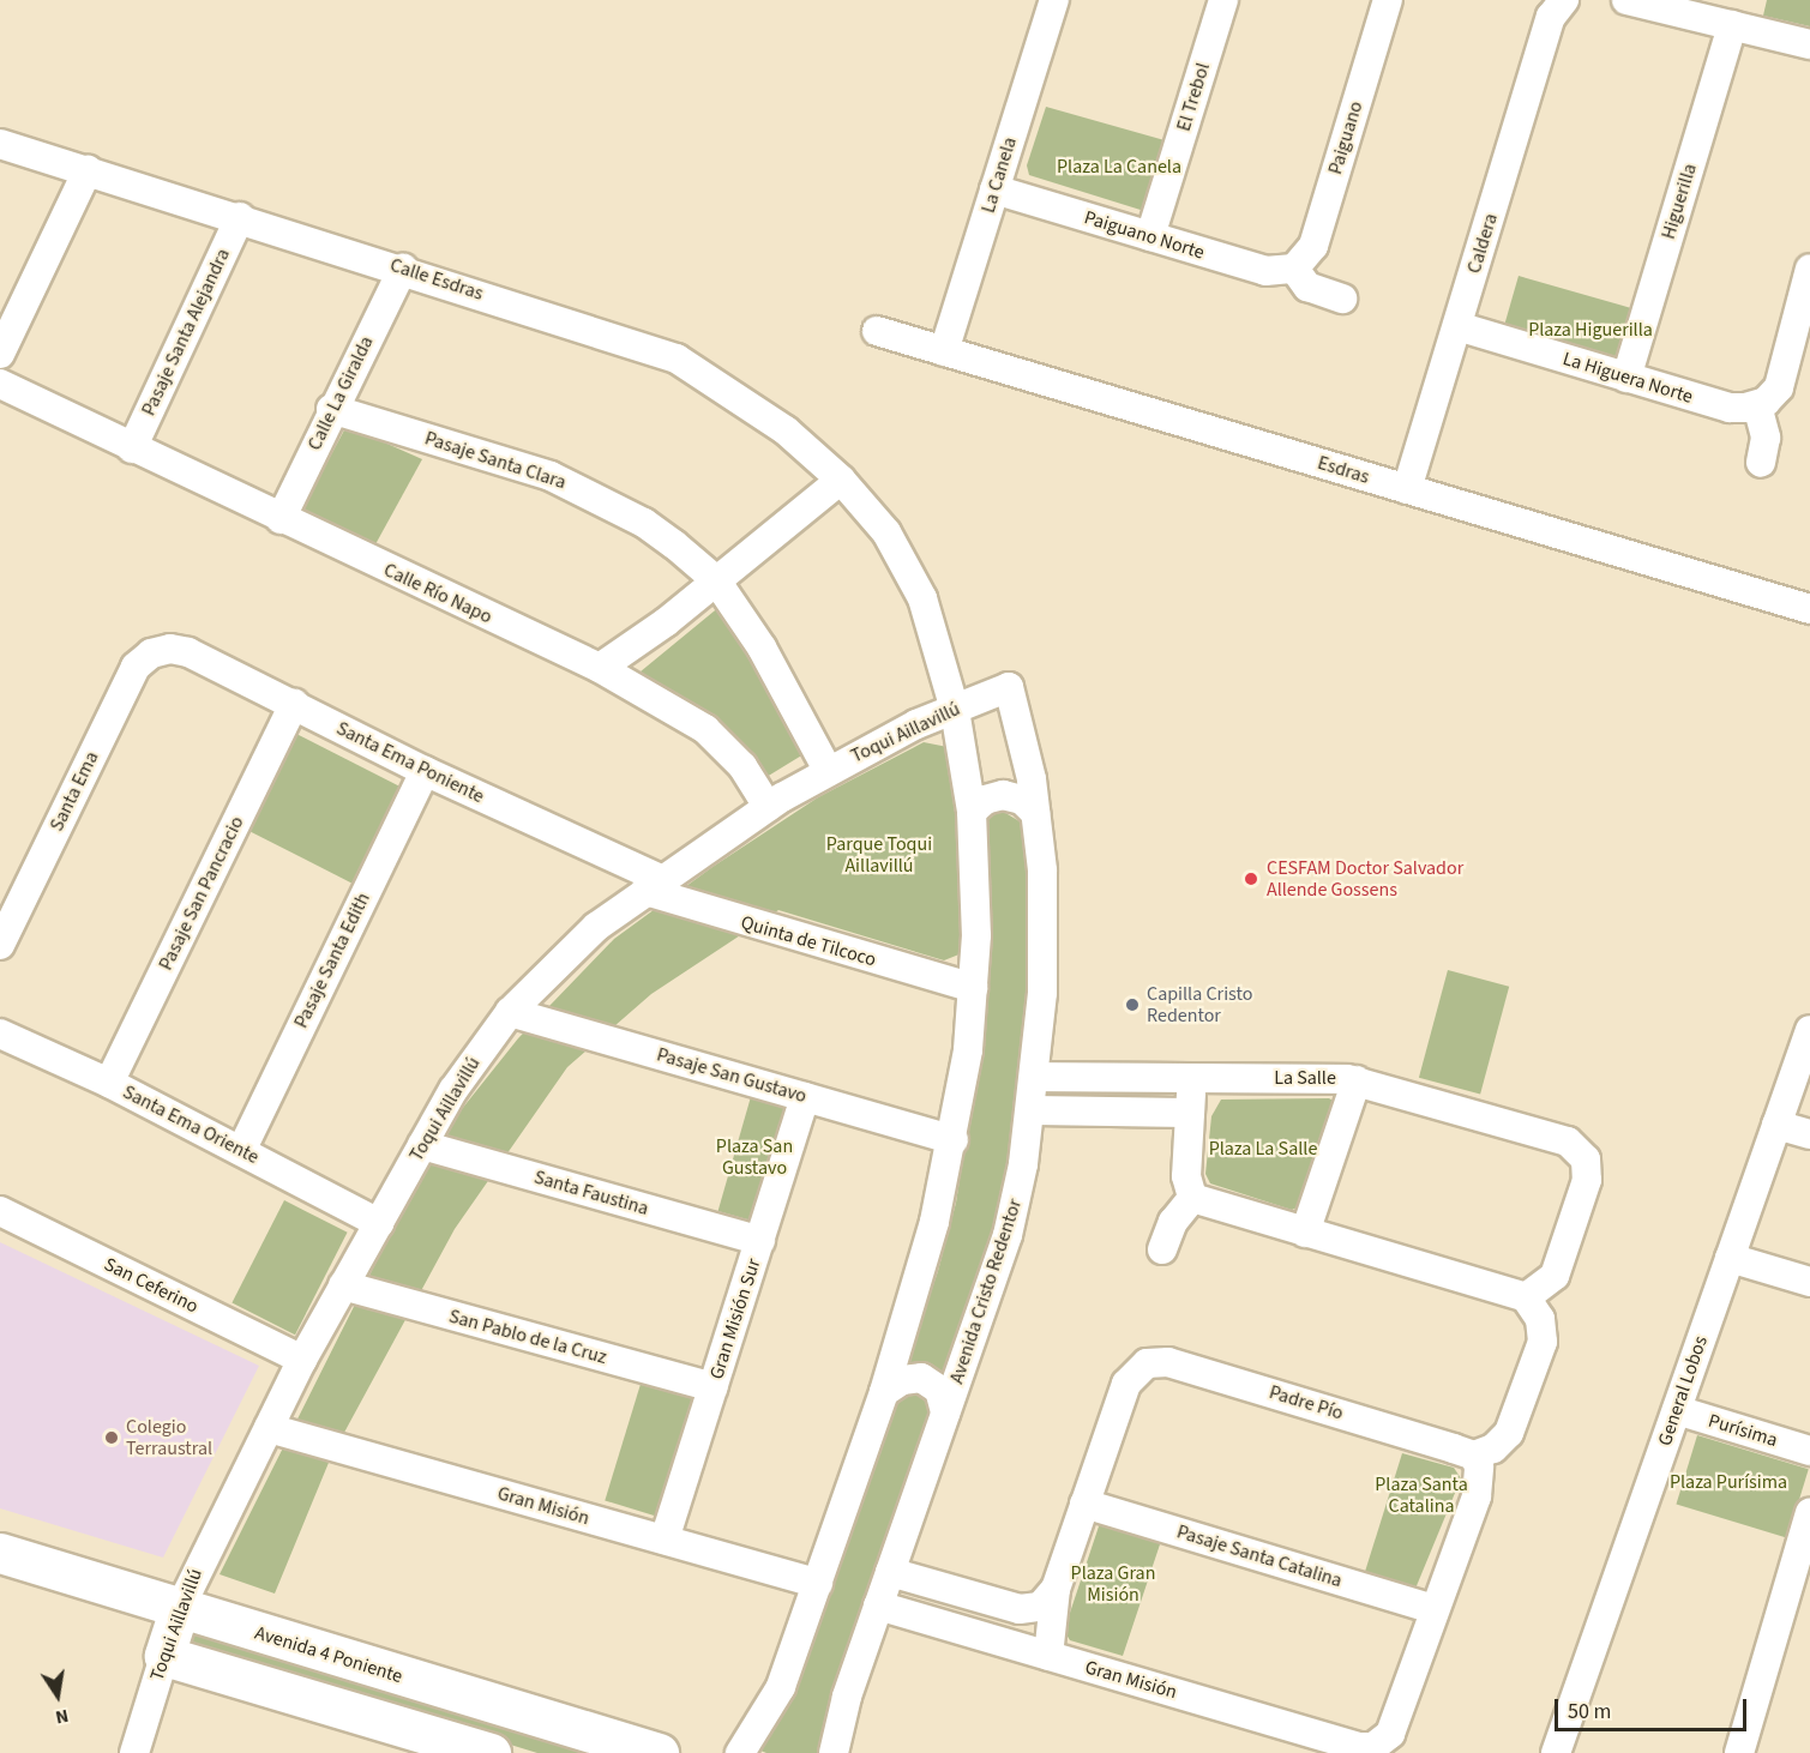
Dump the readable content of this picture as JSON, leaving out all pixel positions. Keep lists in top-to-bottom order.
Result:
{
  "streets": {
    "street": [
      "El Trebol",
      "Paiguano",
      "La Canela",
      "Higuerilla",
      "Paiguano Norte",
      "Caldera",
      "Calle Esdras",
      "Pasaje Santa Alejandra",
      "La Higuera Norte",
      "Calle La Giralda",
      "Pasaje Santa Clara",
      "Esdras",
      "Calle Río Napo",
      "Toqui Aillavillú",
      "Santa Ema Poniente",
      "Santa Ema",
      "Pasaje San Pancracio",
      "Quinta de Tilcoco",
      "Pasaje Santa Edith",
      "Pasaje San Gustavo",
      "La Salle",
      "Santa Ema Oriente",
      "Santa Faustina",
      "San Ceferino",
      "Avenida Cristo Redentor",
      "Gran Misión Sur",
      "San Pablo de la Cruz",
      "General Lobos",
      "Padre Pío",
      "Purísima",
      "Gran Misión",
      "Pasaje Santa Catalina",
      "Avenida 4 Poniente"
    ]
  },
  "crossings": [
    ["El Trebol", "Paiguano Norte"],
    ["Paiguano", "Paiguano Norte"],
    ["La Canela", "Paiguano Norte"],
    ["La Canela", "Esdras"],
    ["Higuerilla", "La Higuera Norte"],
    ["Caldera", "La Higuera Norte"],
    ["Caldera", "Esdras"],
    ["Calle Esdras", "Pasaje Santa Alejandra"],
    ["Calle Esdras", "Calle La Giralda"],
    ["Calle Esdras", "Toqui Aillavillú"],
    ["Pasaje Santa Alejandra", "Calle Río Napo"],
    ["Calle La Giralda", "Pasaje Santa Clara"],
    ["Calle La Giralda", "Calle Río Napo"],
    ["Pasaje Santa Clara", "Toqui Aillavillú"],
    ["Calle Río Napo", "Toqui Aillavillú"],
    ["Toqui Aillavillú", "Santa Ema Poniente"],
    ["Toqui Aillavillú", "Quinta de Tilcoco"],
    ["Toqui Aillavillú", "Pasaje San Gustavo"],
    ["Toqui Aillavillú", "Santa Ema Oriente"],
    ["Toqui Aillavillú", "Santa Faustina"],
    ["Toqui Aillavillú", "San Ceferino"],
    ["Toqui Aillavillú", "Avenida Cristo Redentor"],
    ["Toqui Aillavillú", "San Pablo de la Cruz"],
    ["Toqui Aillavillú", "Gran Misión"],
    ["Toqui Aillavillú", "Avenida 4 Poniente"],
    ["Santa Ema Poniente", "Santa Ema"],
    ["Santa Ema Poniente", "Pasaje San Pancracio"],
    ["Santa Ema Poniente", "Quinta de Tilcoco"],
    ["Santa Ema Poniente", "Pasaje Santa Edith"],
    ["Pasaje San Pancracio", "Santa Ema Oriente"],
    ["Pasaje Santa Edith", "Santa Ema Oriente"],
    ["Pasaje San Gustavo", "Gran Misión Sur"],
    ["La Salle", "Avenida Cristo Redentor"],
    ["Santa Faustina", "Gran Misión Sur"],
    ["Avenida Cristo Redentor", "Gran Misión"],
    ["Gran Misión Sur", "San Pablo de la Cruz"],
    ["Gran Misión Sur", "Gran Misión"],
    ["General Lobos", "Purísima"],
    ["Padre Pío", "Gran Misión"],
    ["Padre Pío", "Pasaje Santa Catalina"],
    ["Gran Misión", "Pasaje Santa Catalina"]
  ],
  "parks": [
    "Plaza La Canela",
    "Plaza Higuerilla",
    "Parque Toqui Aillavillú",
    "Plaza San Gustavo",
    "Plaza La Salle",
    "Plaza Purísima",
    "Plaza Santa Catalina",
    "Plaza Gran Misión"
  ],
  "places": ["CESFAM Doctor Salvador Allende Gossens", "Capilla Cristo Redentor", "Colegio Terraustral"],
  "scale_bar": "50 m",
  "north": "bottom"
}
